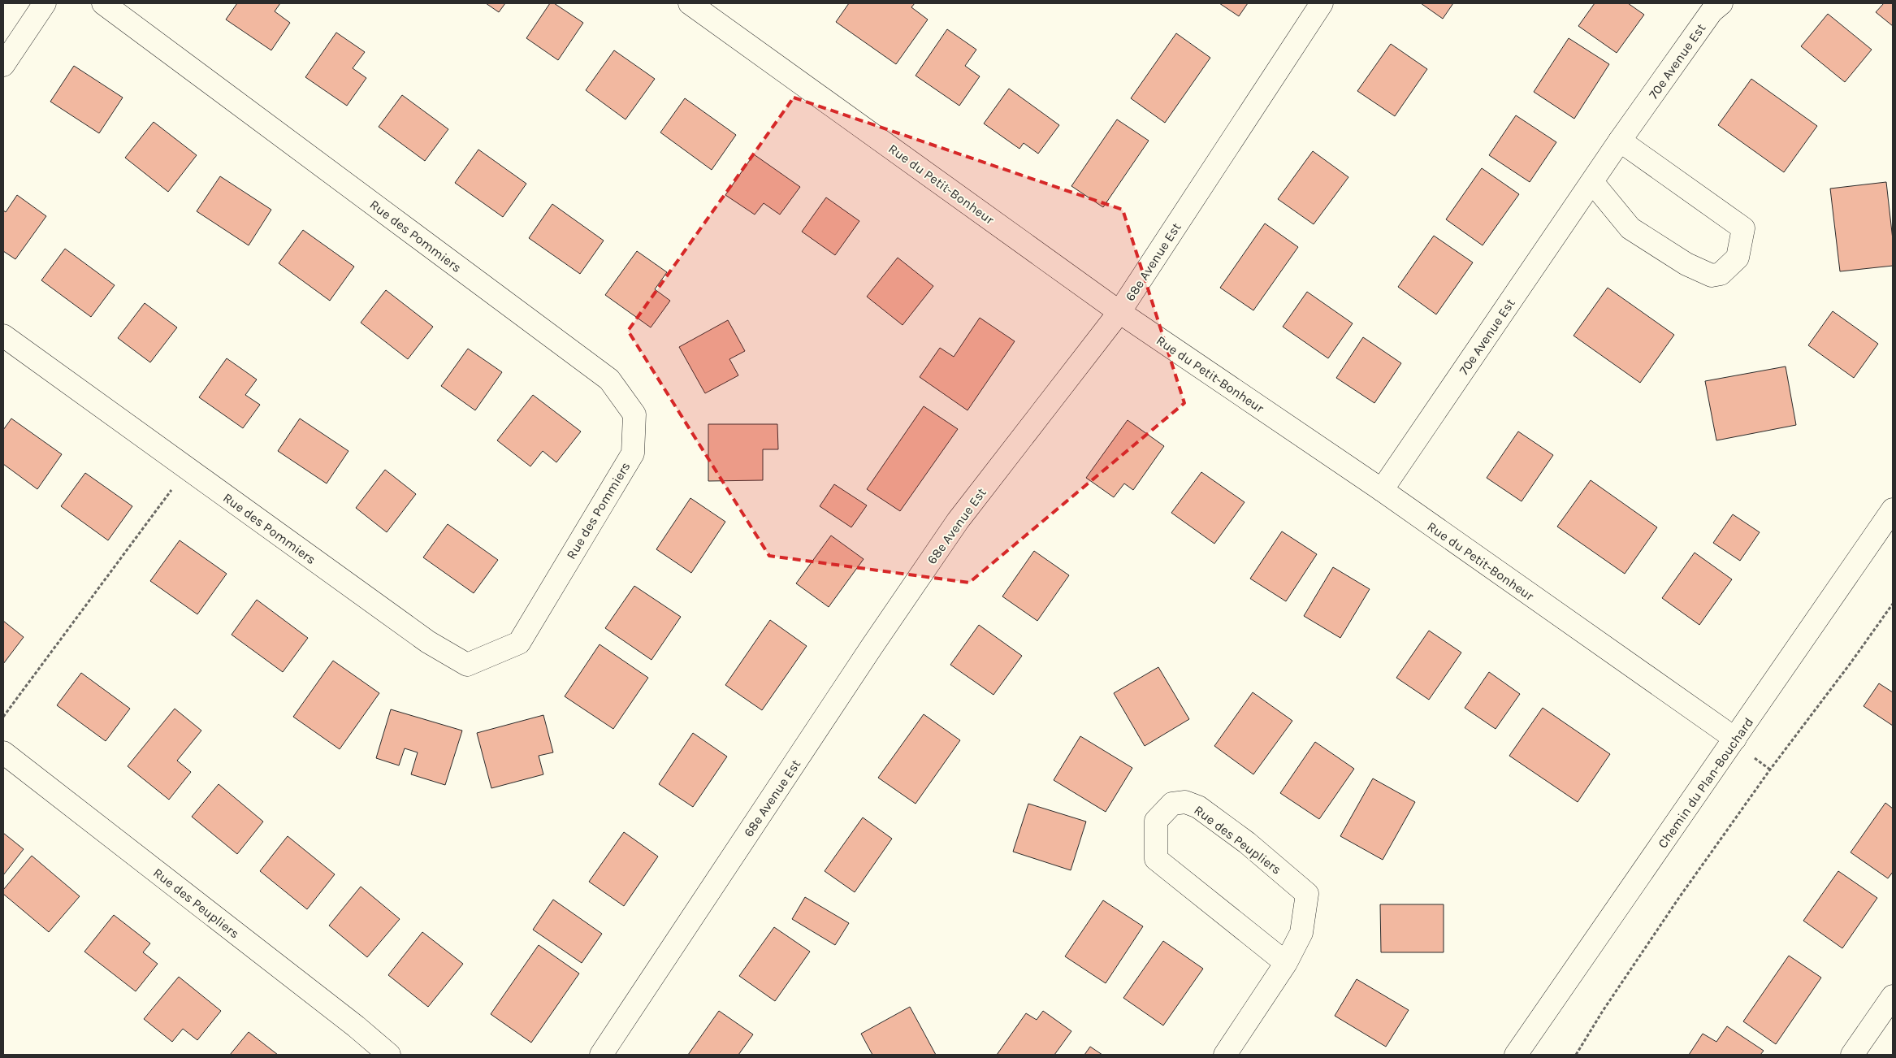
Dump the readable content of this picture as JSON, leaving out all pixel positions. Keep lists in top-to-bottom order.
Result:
{
  "streets": {
    "street": [
      "70e Avenue Est",
      "Rue du Petit-Bonheur",
      "Rue des Pommiers",
      "68e Avenue Est",
      "Chemin du Plan-Bouchard",
      "Rue des Peupliers"
    ]
  },
  "crossings": [
    ["70e Avenue Est", "Rue du Petit-Bonheur"],
    ["Rue du Petit-Bonheur", "68e Avenue Est"],
    ["Rue du Petit-Bonheur", "Chemin du Plan-Bouchard"]
  ]
}
